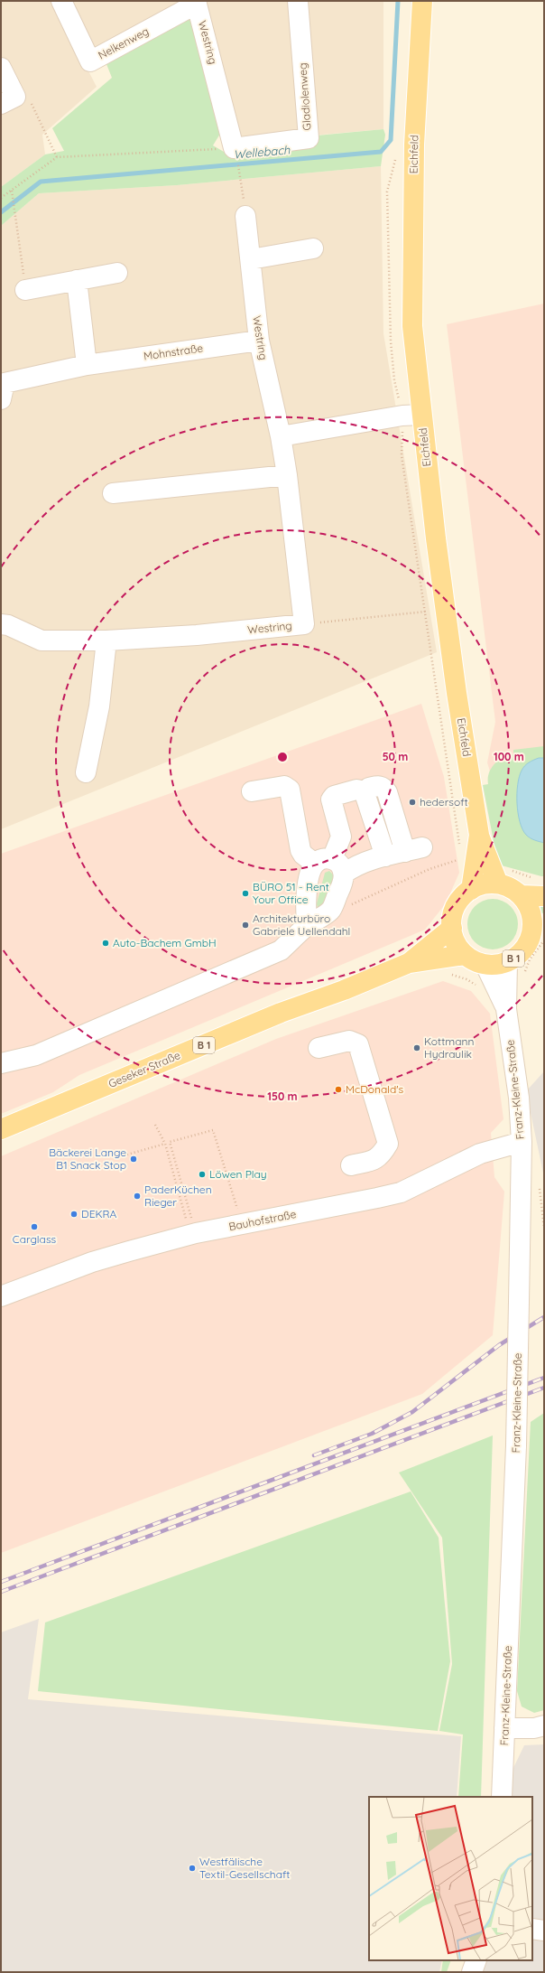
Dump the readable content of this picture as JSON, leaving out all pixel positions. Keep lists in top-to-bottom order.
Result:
{
  "streets": {
    "main road": ["Eichfeld", "B 1", "Geseker Straße"],
    "street": [
      "Westring",
      "Nelkenweg",
      "Gladiolenweg",
      "Mohnstraße",
      "Franz-Kleine-Straße",
      "Bauhofstraße"
    ]
  },
  "crossings": [
    ["Westring", "Nelkenweg"],
    ["Westring", "Gladiolenweg"],
    ["Westring", "Mohnstraße"],
    ["Eichfeld", "B 1"],
    ["Eichfeld", "Geseker Straße"],
    ["Eichfeld", "Franz-Kleine-Straße"],
    ["B 1", "Geseker Straße"],
    ["B 1", "Franz-Kleine-Straße"],
    ["Geseker Straße", "Franz-Kleine-Straße"],
    ["Franz-Kleine-Straße", "Bauhofstraße"]
  ],
  "water": ["Wellebach"],
  "places": [
    "hedersoft",
    "BÜRO 51 - Rent Your Office",
    "Architekturbüro Gabriele Uellendahl",
    "Auto-Bachem GmbH",
    "Kottmann Hydraulik",
    "McDonald's",
    "Bäckerei Lange B1 Snack Stop",
    "Löwen Play",
    "PaderKüchen Rieger",
    "DEKRA",
    "Carglass",
    "Westfälische Textil-Gesellschaft"
  ],
  "rings": ["50 m", "100 m", "150 m"]
}
